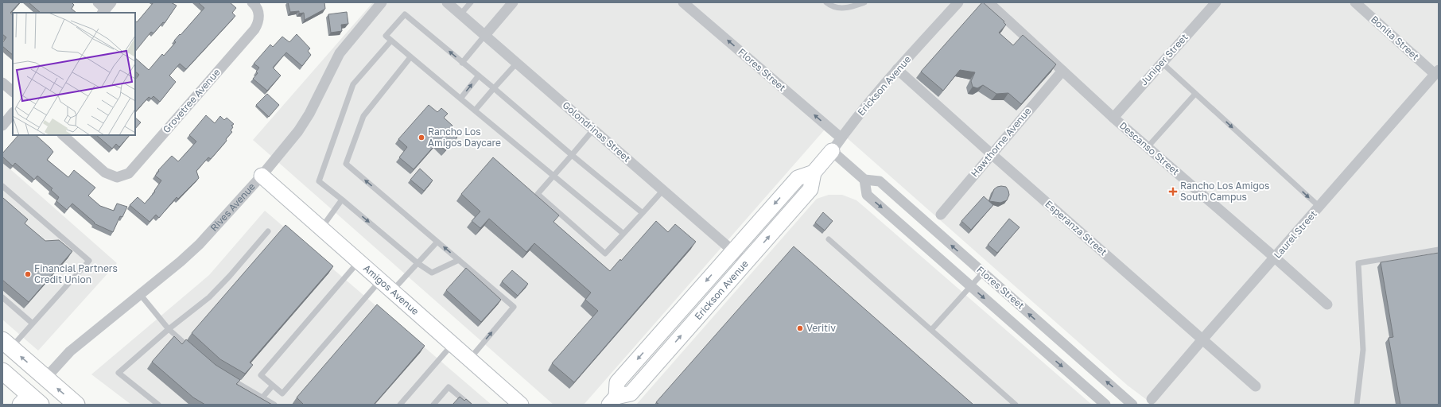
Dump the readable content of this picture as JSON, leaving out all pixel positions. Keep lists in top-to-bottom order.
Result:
{
  "streets": {
    "street": [
      "Bonita Street",
      "Juniper Street",
      "Flores Street",
      "Erickson Avenue",
      "Grovetree Avenue",
      "Golondrinas Street",
      "Hawthorne Avenue",
      "Descanso Street",
      "Rives Avenue",
      "Esperanza Street",
      "Laurel Street",
      "Amigos Avenue"
    ]
  },
  "crossings": [
    ["Bonita Street", "Laurel Street"],
    ["Juniper Street", "Descanso Street"],
    ["Flores Street", "Erickson Avenue"],
    ["Erickson Avenue", "Golondrinas Street"],
    ["Erickson Avenue", "Esperanza Street"],
    ["Hawthorne Avenue", "Descanso Street"],
    ["Hawthorne Avenue", "Esperanza Street"],
    ["Descanso Street", "Laurel Street"],
    ["Rives Avenue", "Amigos Avenue"],
    ["Esperanza Street", "Laurel Street"]
  ],
  "places": {
    "other": ["Rancho Los Amigos Daycare", "Financial Partners Credit Union", "Veritiv"],
    "health": ["Rancho Los Amigos South Campus"]
  }
}
